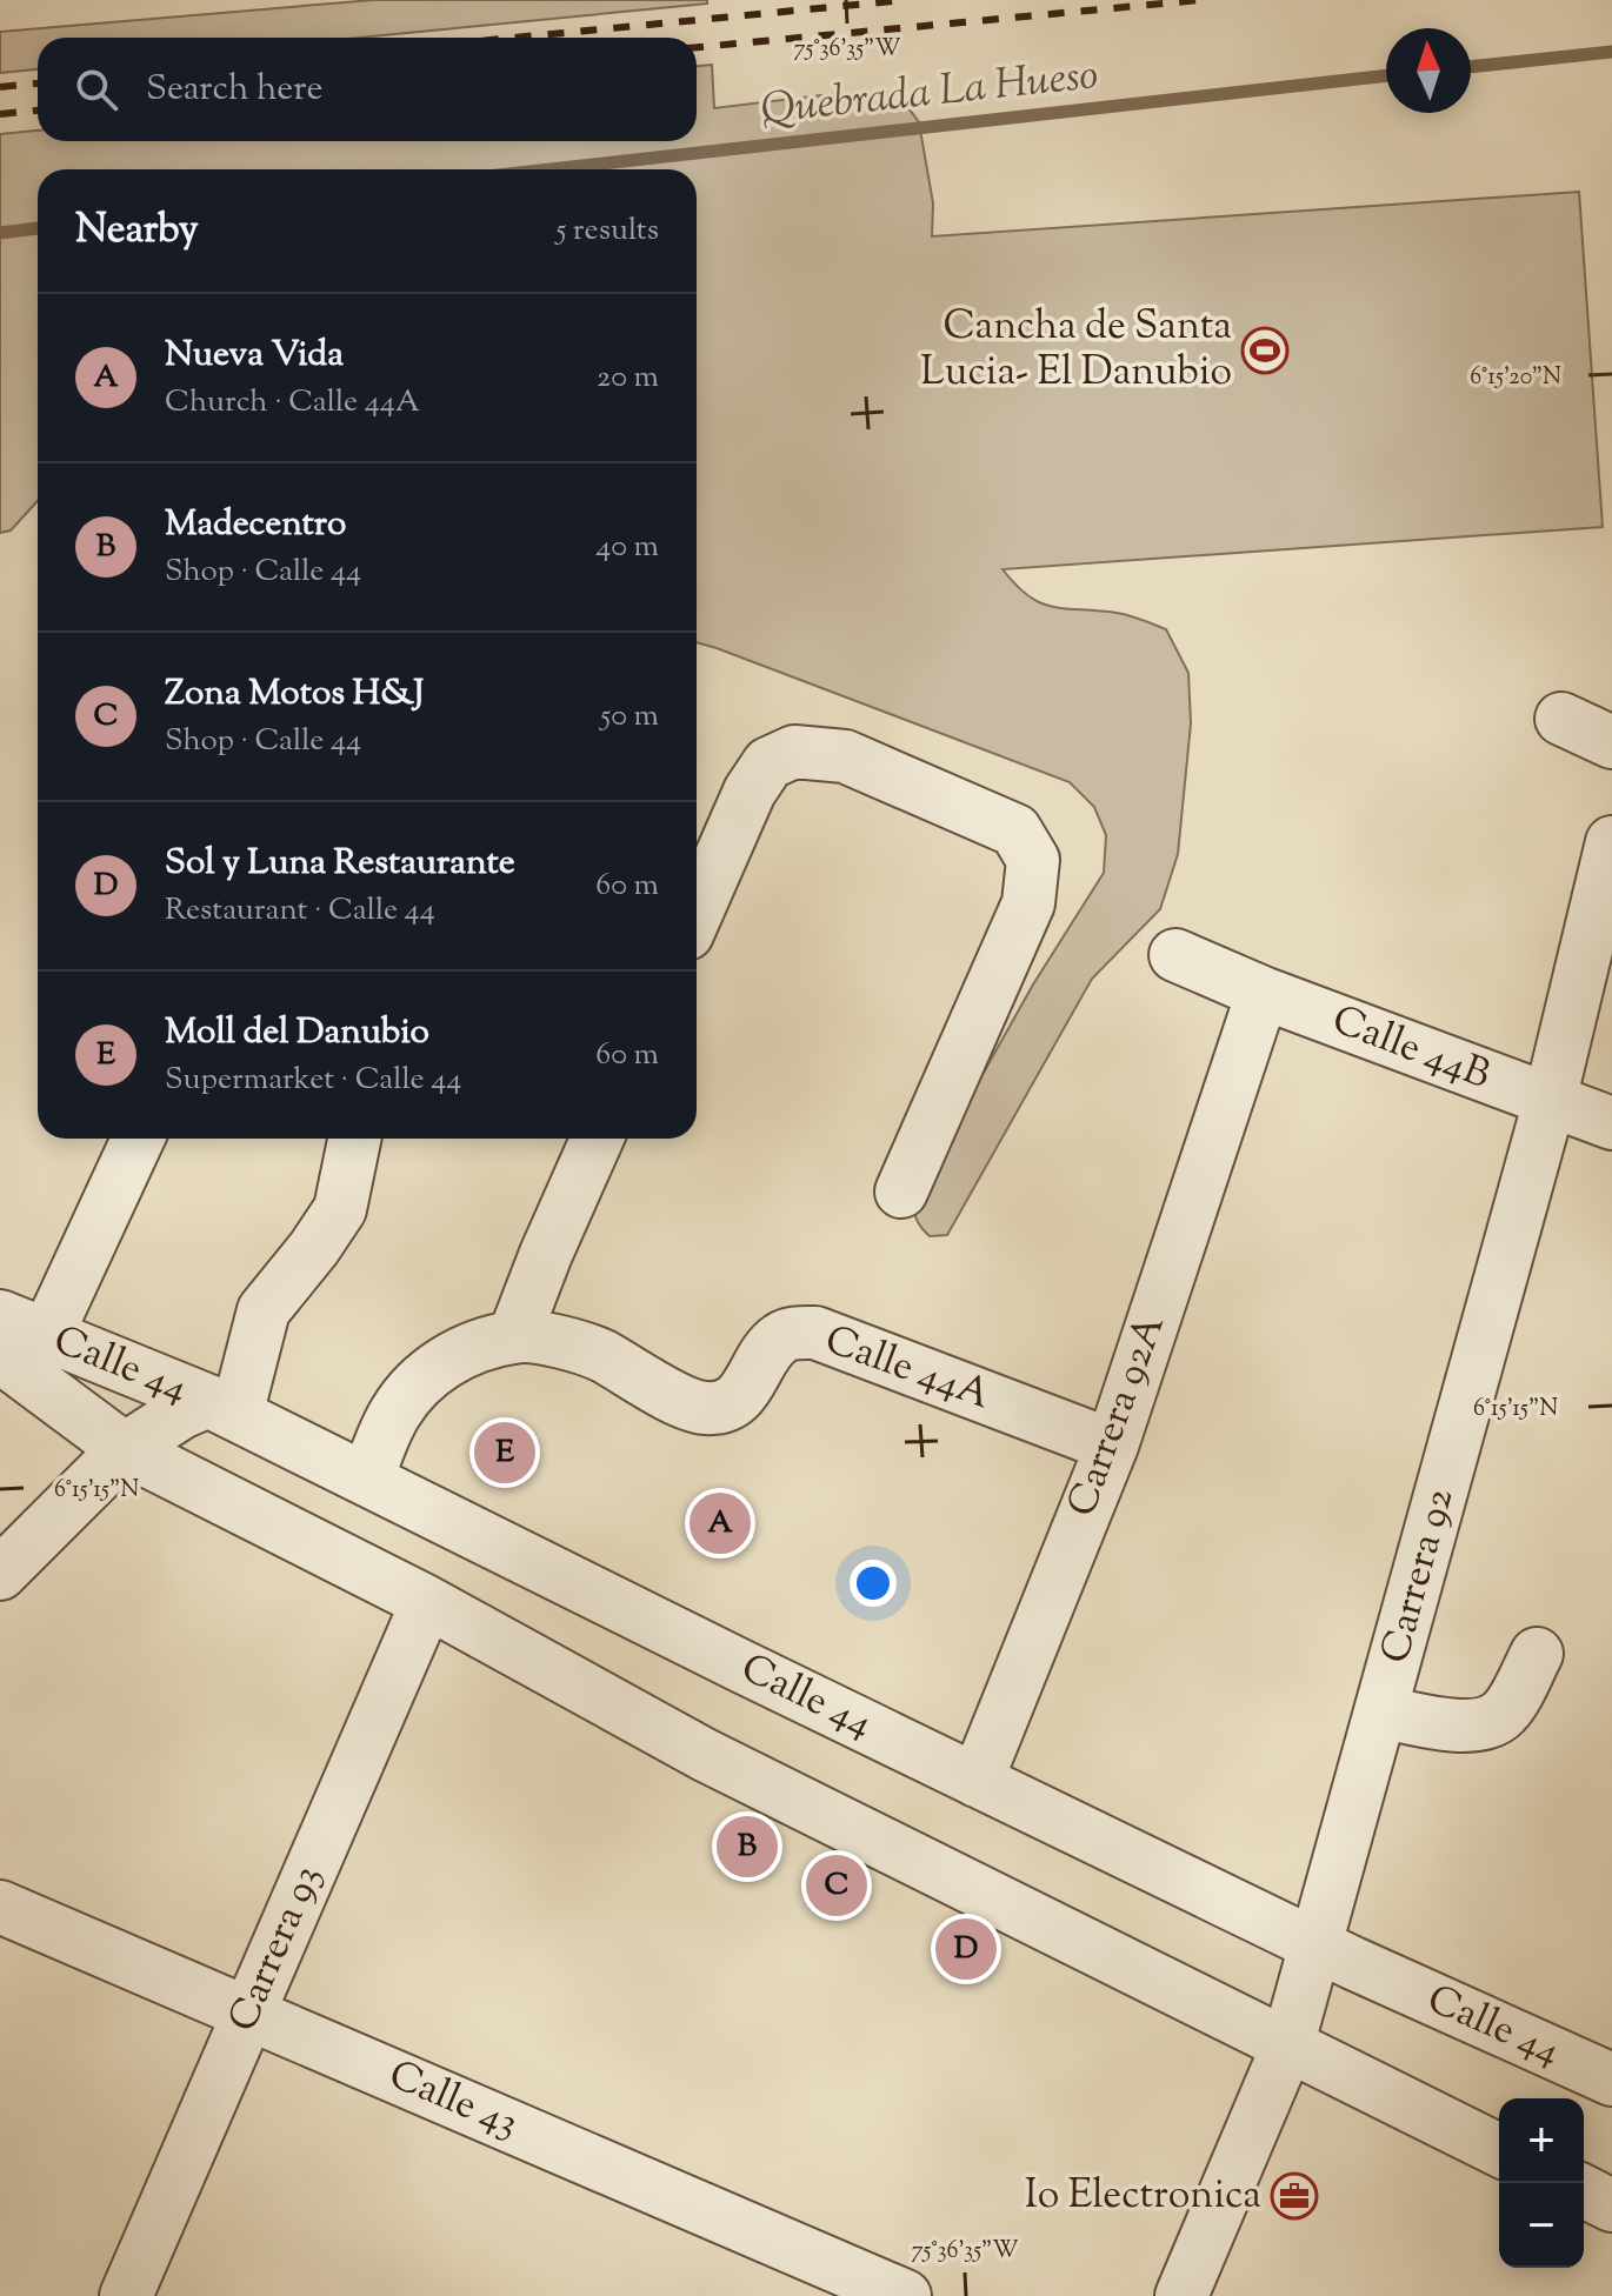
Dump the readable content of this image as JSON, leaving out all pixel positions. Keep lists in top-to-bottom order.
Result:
{
  "streets": {
    "street": [
      "Calle 44B",
      "Calle 44",
      "Calle 44A",
      "Carrera 92A",
      "Carrera 92",
      "Carrera 93",
      "Calle 43"
    ]
  },
  "crossings": [
    ["Calle 44B", "Carrera 92A"],
    ["Calle 44B", "Carrera 92"],
    ["Calle 44", "Calle 44A"],
    ["Calle 44", "Carrera 92A"],
    ["Calle 44", "Carrera 92"],
    ["Calle 44", "Carrera 93"],
    ["Calle 44A", "Carrera 92A"],
    ["Carrera 93", "Calle 43"]
  ],
  "water": ["Quebrada La Hueso"],
  "places": {
    "sports": ["Cancha de Santa Lucia- El Danubio"],
    "office": ["Io Electronica"]
  },
  "north": "top",
  "page": {
    "search": "Search here",
    "heading": ["Nearby", "5 results"],
    "list": [
      {
        "mark": "A",
        "name": "Nueva Vida",
        "note": "Church · Calle 44A",
        "value": "20 m"
      },
      {
        "mark": "B",
        "name": "Madecentro",
        "note": "Shop · Calle 44",
        "value": "40 m"
      },
      {
        "mark": "C",
        "name": "Zona Motos H&J",
        "note": "Shop · Calle 44",
        "value": "50 m"
      },
      {
        "mark": "D",
        "name": "Sol y Luna Restaurante",
        "note": "Restaurant · Calle 44",
        "value": "60 m"
      },
      {
        "mark": "E",
        "name": "Moll del Danubio",
        "note": "Supermarket · Calle 44",
        "value": "60 m"
      }
    ],
    "pins": [
      "E",
      "A",
      "B",
      "C",
      "D"
    ],
    "map_buttons": ["+", "−"]
  },
  "coordinates": ["75°36'35\"W", "6°15'20\"N", "6°15'15\"N"]
}
